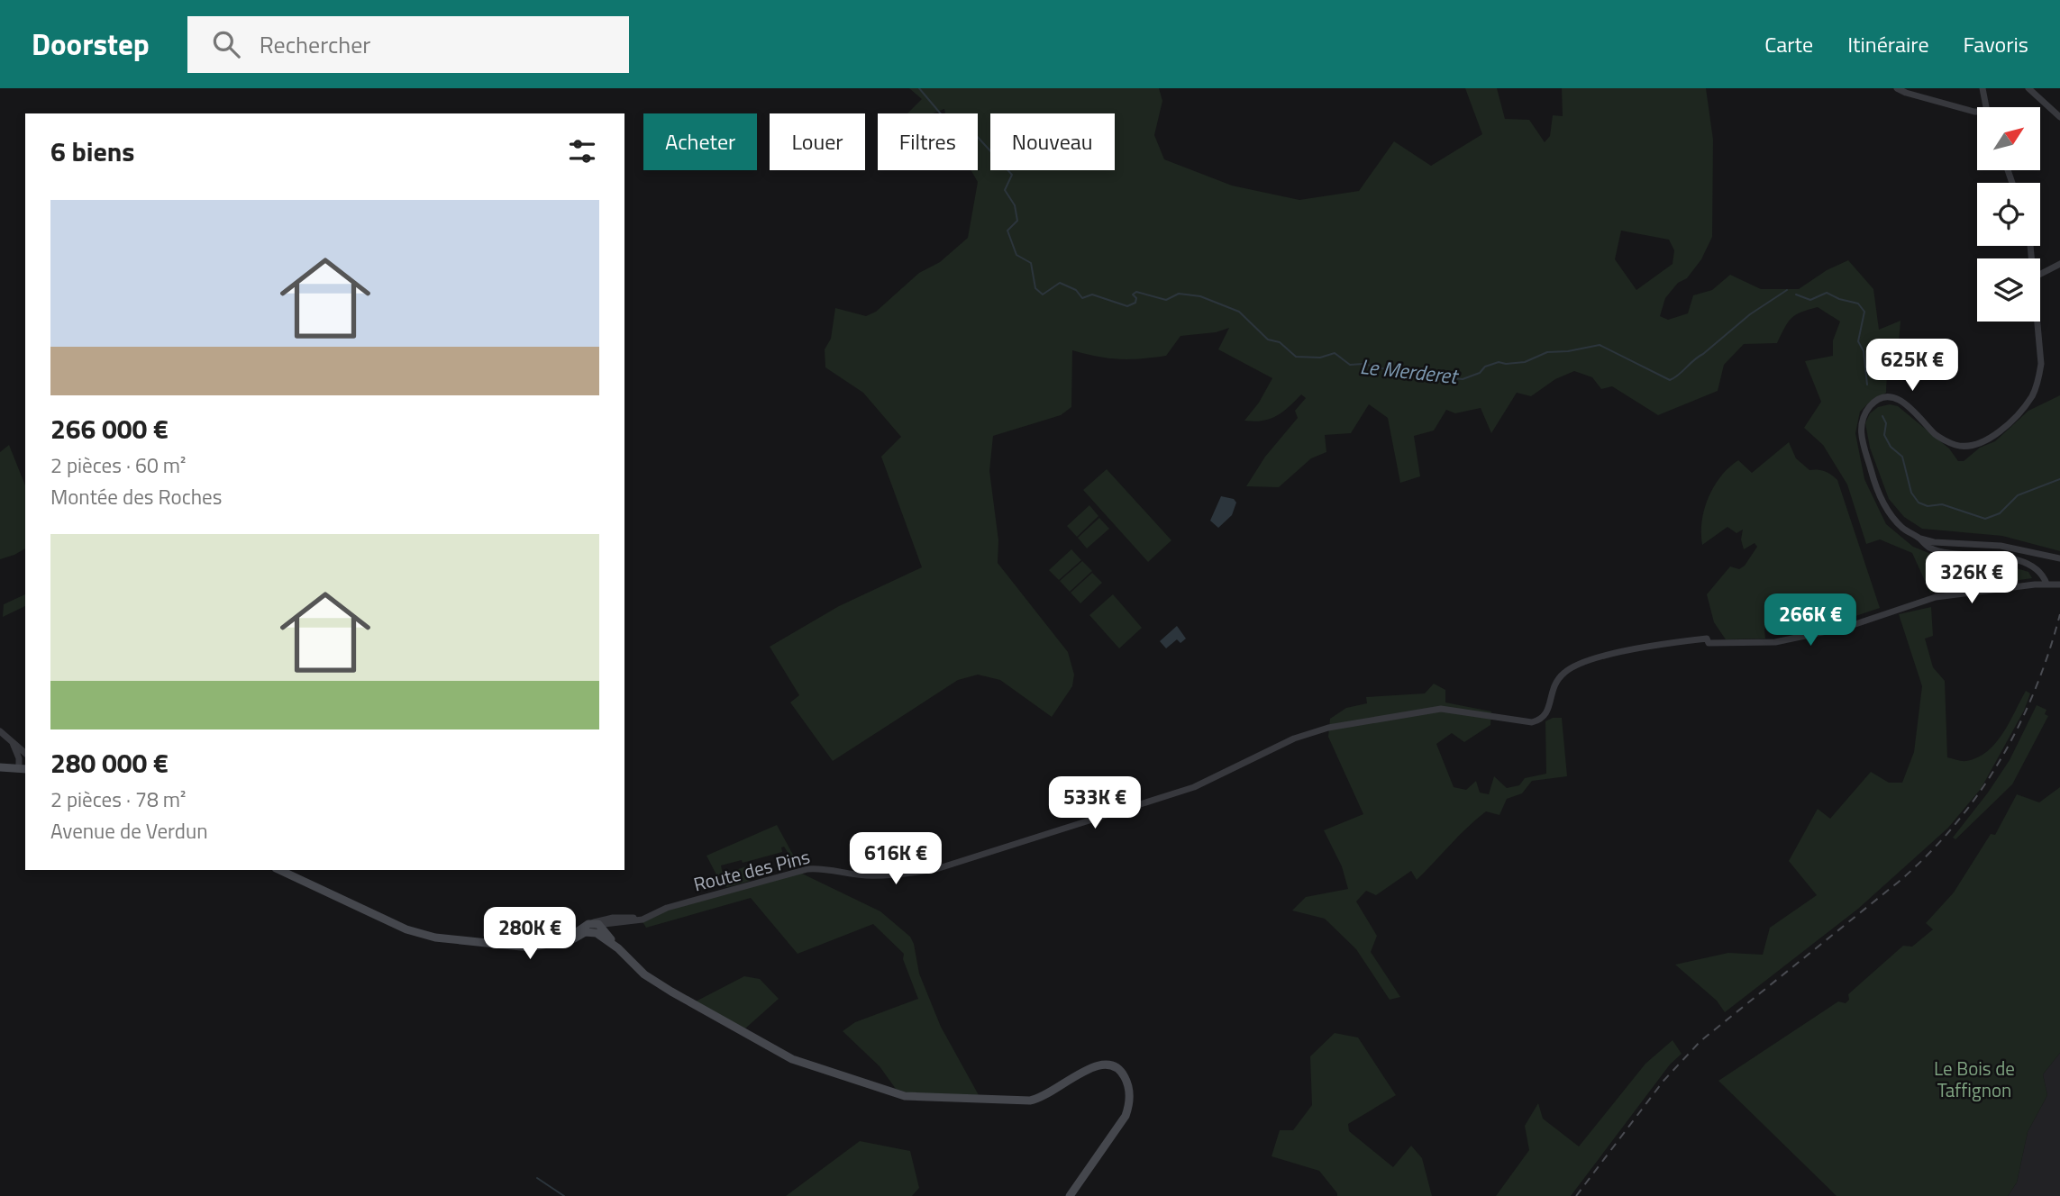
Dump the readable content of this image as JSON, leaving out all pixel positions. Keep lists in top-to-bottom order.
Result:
{
  "streets": {
    "street": ["Route des Pins"]
  },
  "water": ["Le Merderet"],
  "parks": ["Le Bois de Taffignon"],
  "north": "top right",
  "page": {
    "header": "Doorstep",
    "search": "Rechercher",
    "nav": ["Carte", "Itinéraire", "Favoris"],
    "chip": [
      "Acheter",
      "Louer",
      "Filtres",
      "Nouveau"
    ],
    "heading": "6 biens",
    "list": [
      {
        "name": "266 000 €",
        "note": "2 pièces · 60 m² · Montée des Roches"
      },
      {
        "name": "280 000 €",
        "note": "2 pièces · 78 m² · Avenue de Verdun"
      }
    ],
    "price": [
      "625K €",
      "326K €",
      "266K €",
      "533K €",
      "616K €",
      "280K €"
    ]
  }
}
